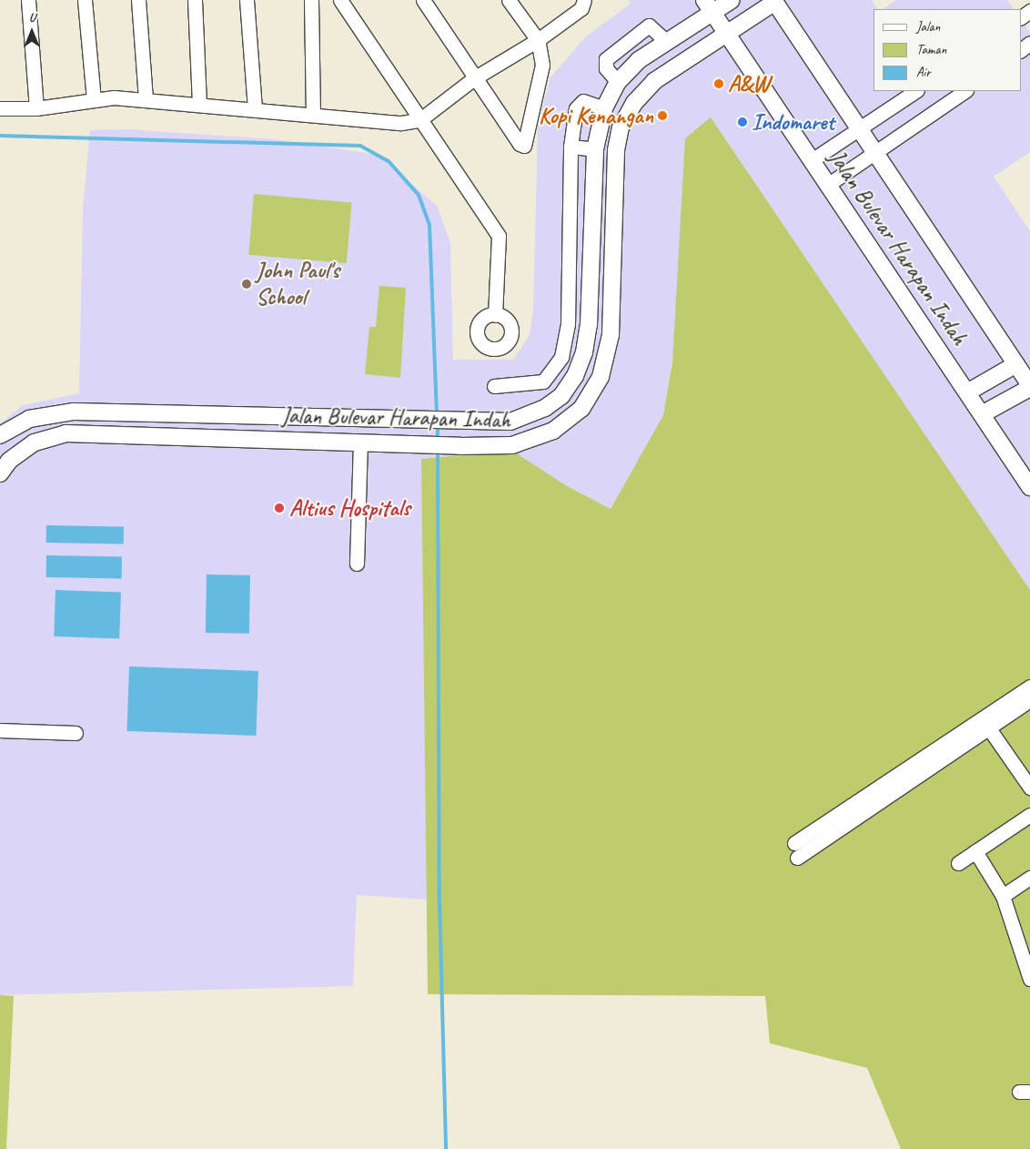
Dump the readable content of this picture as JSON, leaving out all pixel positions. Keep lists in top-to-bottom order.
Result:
{
  "streets": {
    "street": ["Jalan Bulevar Harapan Indah"]
  },
  "places": [
    "A&W",
    "Kopi Kenangan",
    "Indomaret",
    "John Paul's School",
    "Altius Hospitals"
  ],
  "legend": ["Jalan", "Taman", "Air"],
  "north": "top"
}
